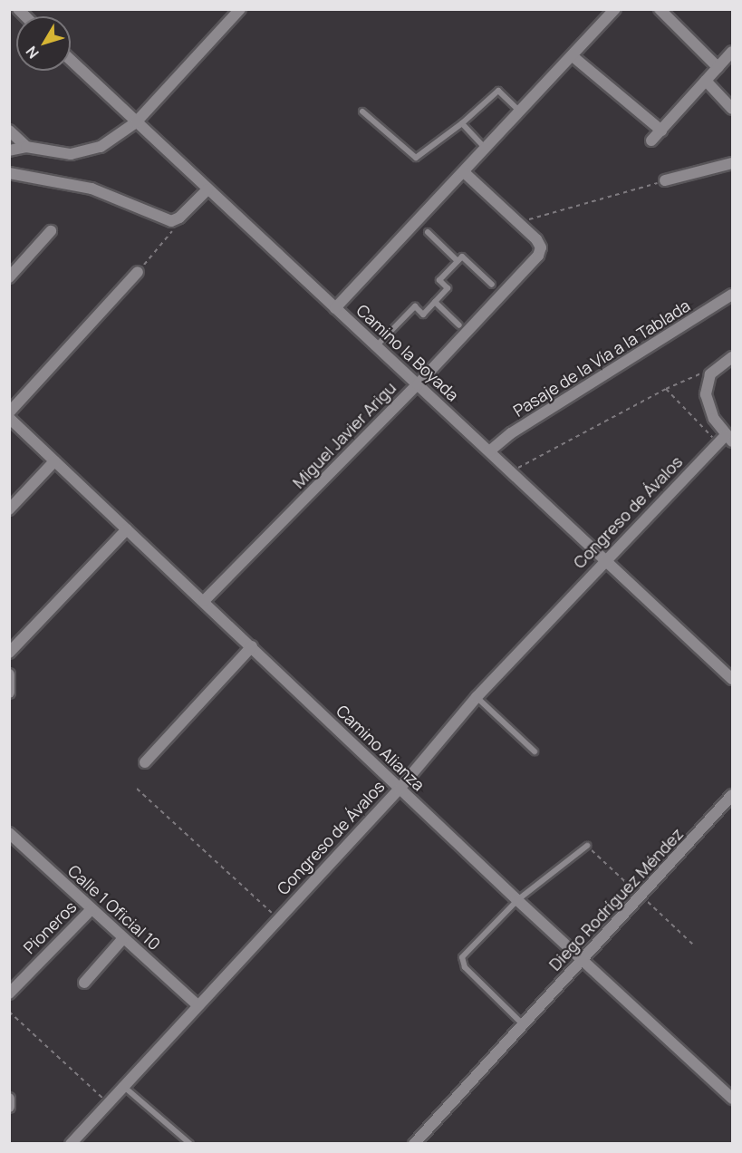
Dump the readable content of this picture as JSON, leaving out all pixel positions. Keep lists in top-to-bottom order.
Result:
{
  "streets": {
    "street": [
      "Camino la Boyada",
      "Pasaje de la Vía a la Tablada",
      "Miguel Javier Arigu",
      "Congreso de Ávalos",
      "Camino Alianza",
      "Diego Rodríguez Méndez",
      "Calle 1 Oficial 10",
      "Pioneros"
    ]
  },
  "crossings": [
    ["Camino la Boyada", "Pasaje de la Vía a la Tablada"],
    ["Camino la Boyada", "Miguel Javier Arigu"],
    ["Camino la Boyada", "Congreso de Ávalos"],
    ["Miguel Javier Arigu", "Camino Alianza"],
    ["Congreso de Ávalos", "Camino Alianza"],
    ["Congreso de Ávalos", "Calle 1 Oficial 10"],
    ["Camino Alianza", "Diego Rodríguez Méndez"],
    ["Calle 1 Oficial 10", "Pioneros"]
  ],
  "north": "bottom left"
}
